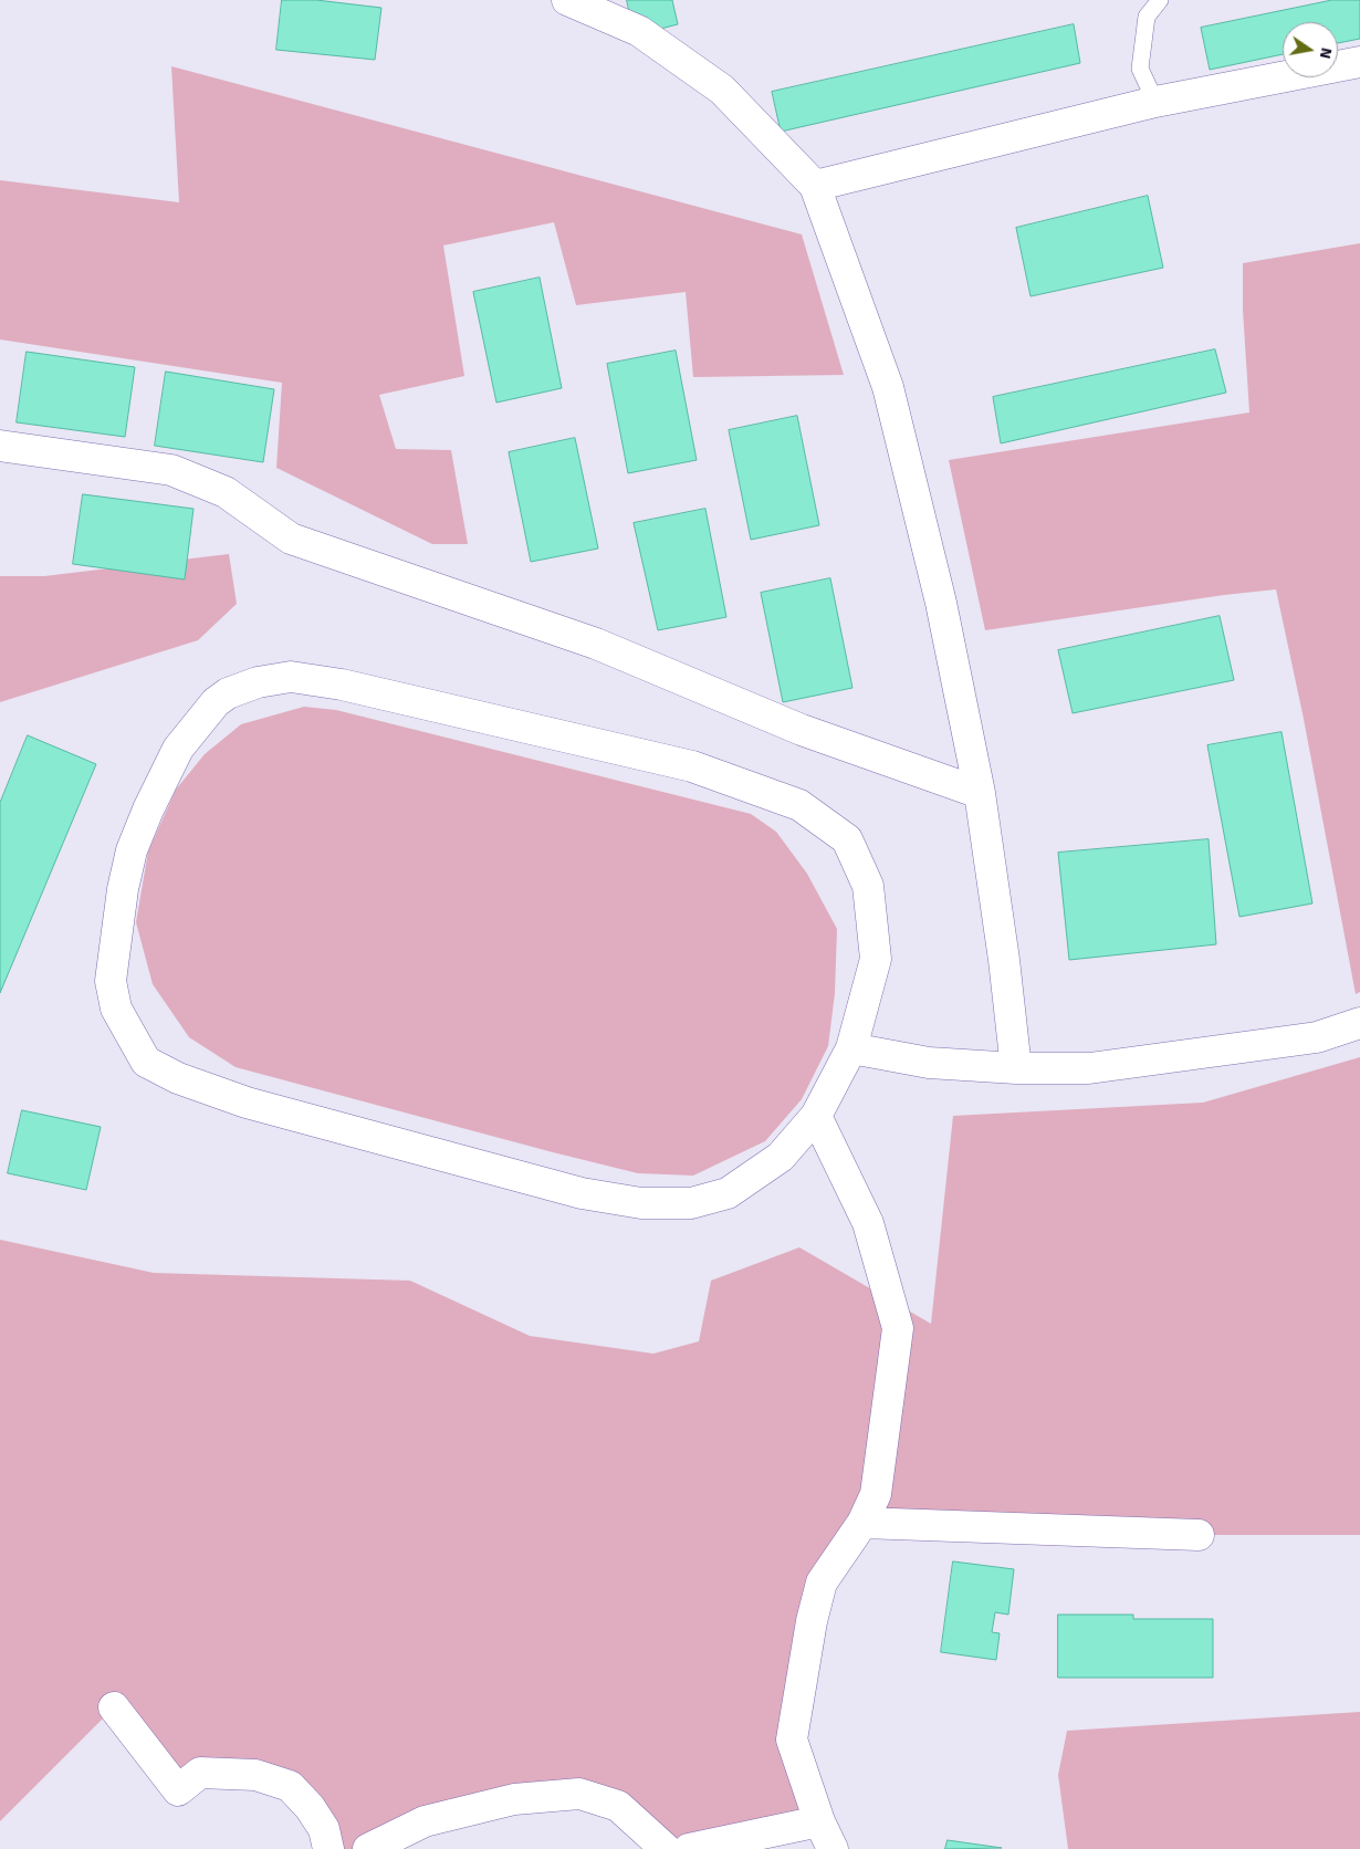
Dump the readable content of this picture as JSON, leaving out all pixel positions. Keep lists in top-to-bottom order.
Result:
{
  "north": "right"
}
